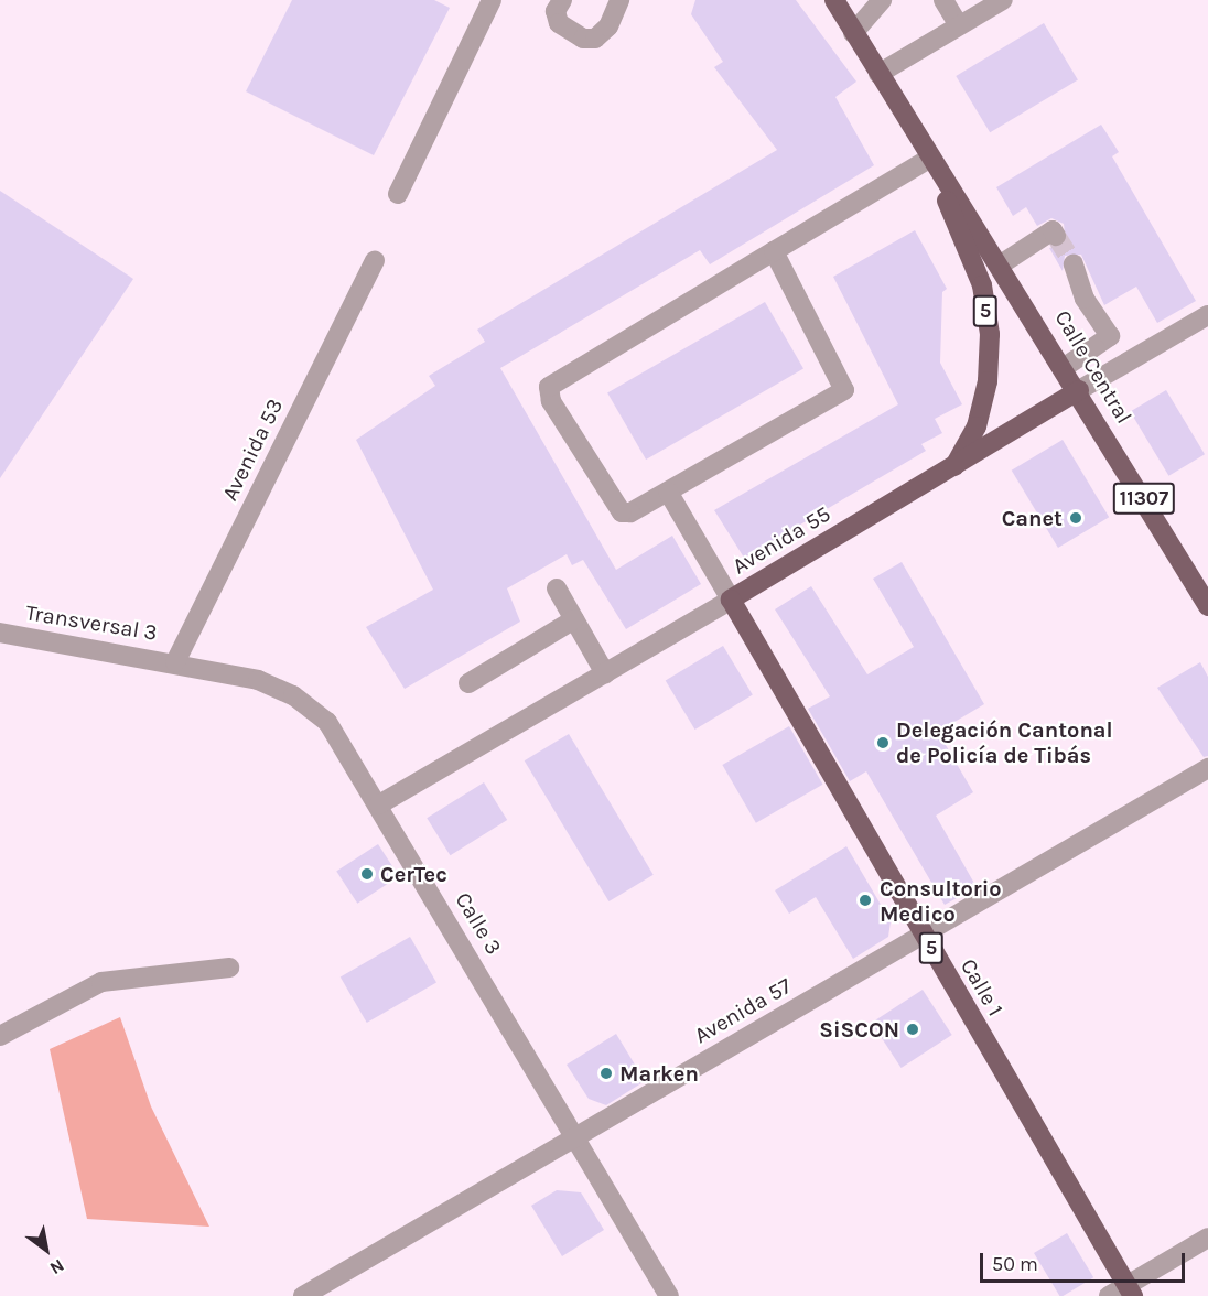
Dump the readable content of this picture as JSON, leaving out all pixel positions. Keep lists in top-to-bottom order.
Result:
{
  "streets": {
    "main road": [
      "5",
      "Calle Central",
      "11307",
      "Avenida 55",
      "Calle 1"
    ],
    "street": [
      "Avenida 53",
      "Transversal 3",
      "Calle 3",
      "Avenida 57"
    ]
  },
  "crossings": [
    ["Calle Central", "Avenida 55"],
    ["Avenida 53", "Transversal 3"],
    ["Avenida 53", "Calle 3"],
    ["Avenida 55", "Calle 3"],
    ["Avenida 55", "Calle 1"],
    ["Transversal 3", "Calle 3"],
    ["Calle 3", "Avenida 57"],
    ["Calle 1", "Avenida 57"]
  ],
  "places": [
    "Canet",
    "Delegación Cantonal de Policía de Tibás",
    "CerTec",
    "Consultorio Medico",
    "SiSCON",
    "Marken"
  ],
  "scale_bar": "50 m",
  "north": "bottom right"
}
